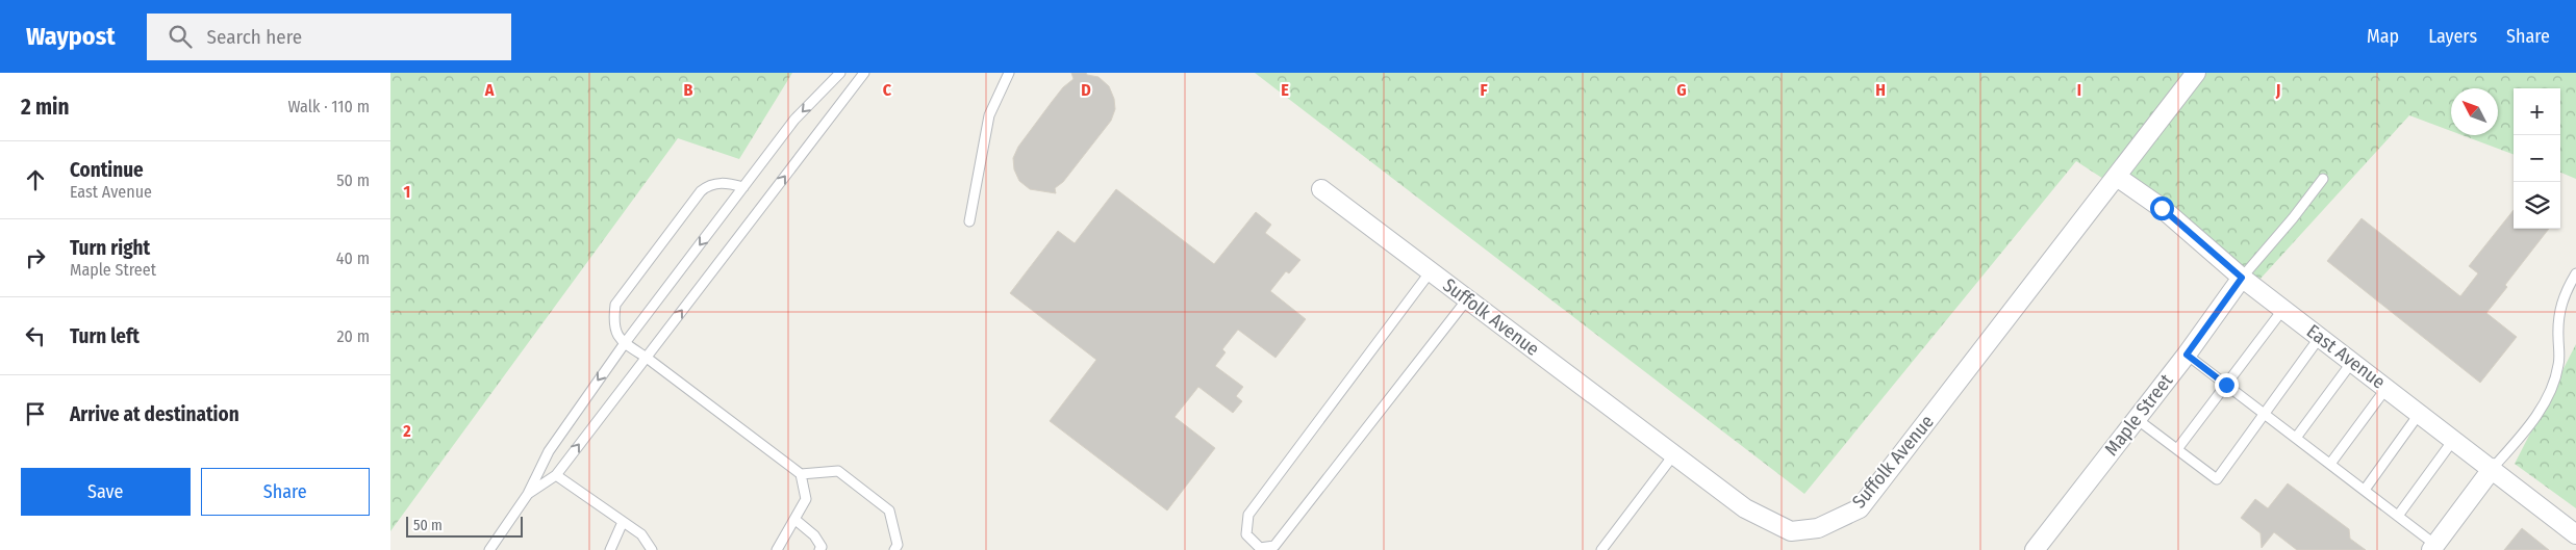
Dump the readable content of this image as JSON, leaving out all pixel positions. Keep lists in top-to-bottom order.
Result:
{
  "streets": {
    "street": ["Suffolk Avenue", "East Avenue", "Maple Street"]
  },
  "crossings": [
    ["Suffolk Avenue", "East Avenue"],
    ["East Avenue", "Maple Street"]
  ],
  "scale_bar": "50 m",
  "north": "top left",
  "page": {
    "header": "Waypost",
    "search": "Search here",
    "nav": ["Map", "Layers", "Share"],
    "heading": ["2 min", "Walk · 110 m"],
    "map_buttons": ["+", "−"],
    "list": [
      ["Continue", "East Avenue", "50 m"],
      ["Turn right", "Maple Street", "40 m"],
      ["Turn left", "20 m"],
      "Arrive at destination"
    ],
    "buttons": ["Save", "Share"],
    "scale": "50 m"
  },
  "grid": {
    "columns": [
      "A",
      "B",
      "C",
      "D",
      "E",
      "F",
      "G",
      "H",
      "I",
      "J"
    ],
    "rows": ["1", "2"]
  }
}
